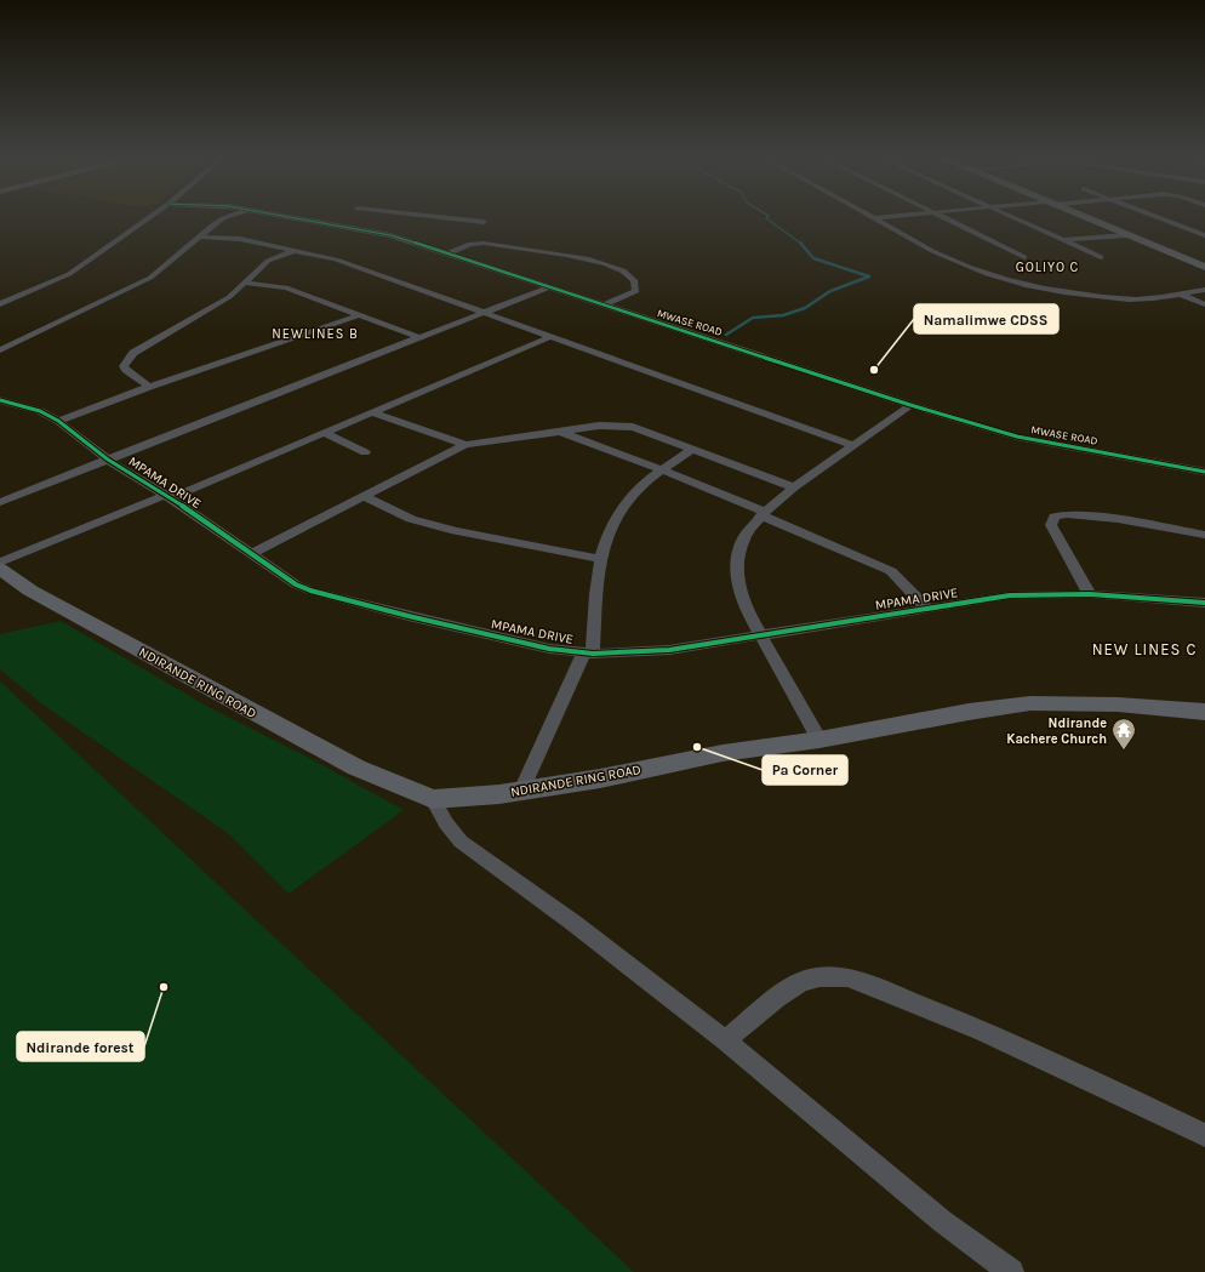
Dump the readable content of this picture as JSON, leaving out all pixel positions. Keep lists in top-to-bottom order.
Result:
{
  "streets": {
    "street": ["MWASE ROAD", "MPAMA DRIVE", "NDIRANDE RING ROAD"]
  },
  "districts": ["GOLIYO C", "NEWLINES B", "NEW LINES C"],
  "places": {
    "other": ["Namalimwe CDSS", "Pa Corner", "Ndirande forest"],
    "temple": ["Ndirande Kachere Church"]
  }
}
